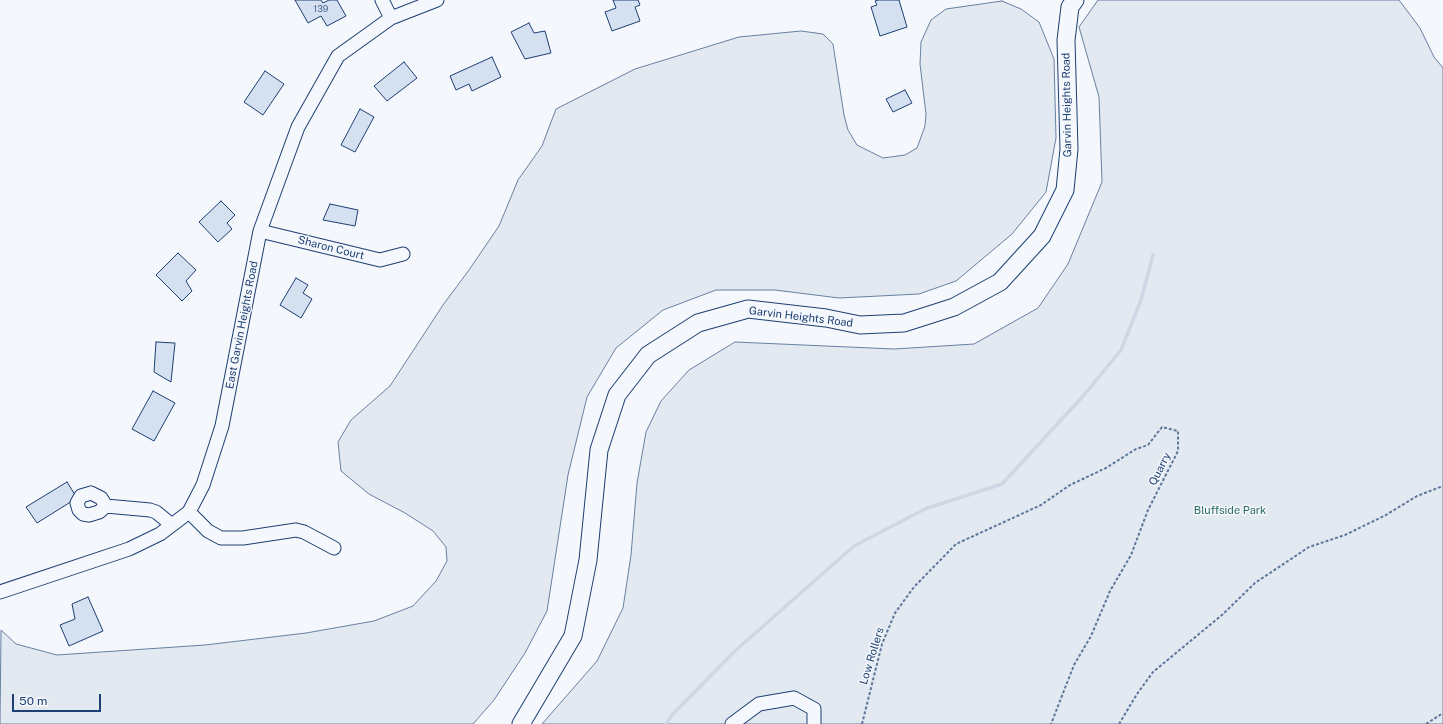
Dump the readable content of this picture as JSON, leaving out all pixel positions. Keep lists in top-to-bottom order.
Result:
{
  "streets": {
    "main road": ["Garvin Heights Road"],
    "street": ["Sharon Court", "East Garvin Heights Road"],
    "path": ["Quarry", "Low Rollers"]
  },
  "crossings": [
    ["Sharon Court", "East Garvin Heights Road"],
    ["Quarry", "Low Rollers"]
  ],
  "parks": ["Bluffside Park"],
  "house_numbers": ["139"],
  "scale_bar": "50 m"
}
